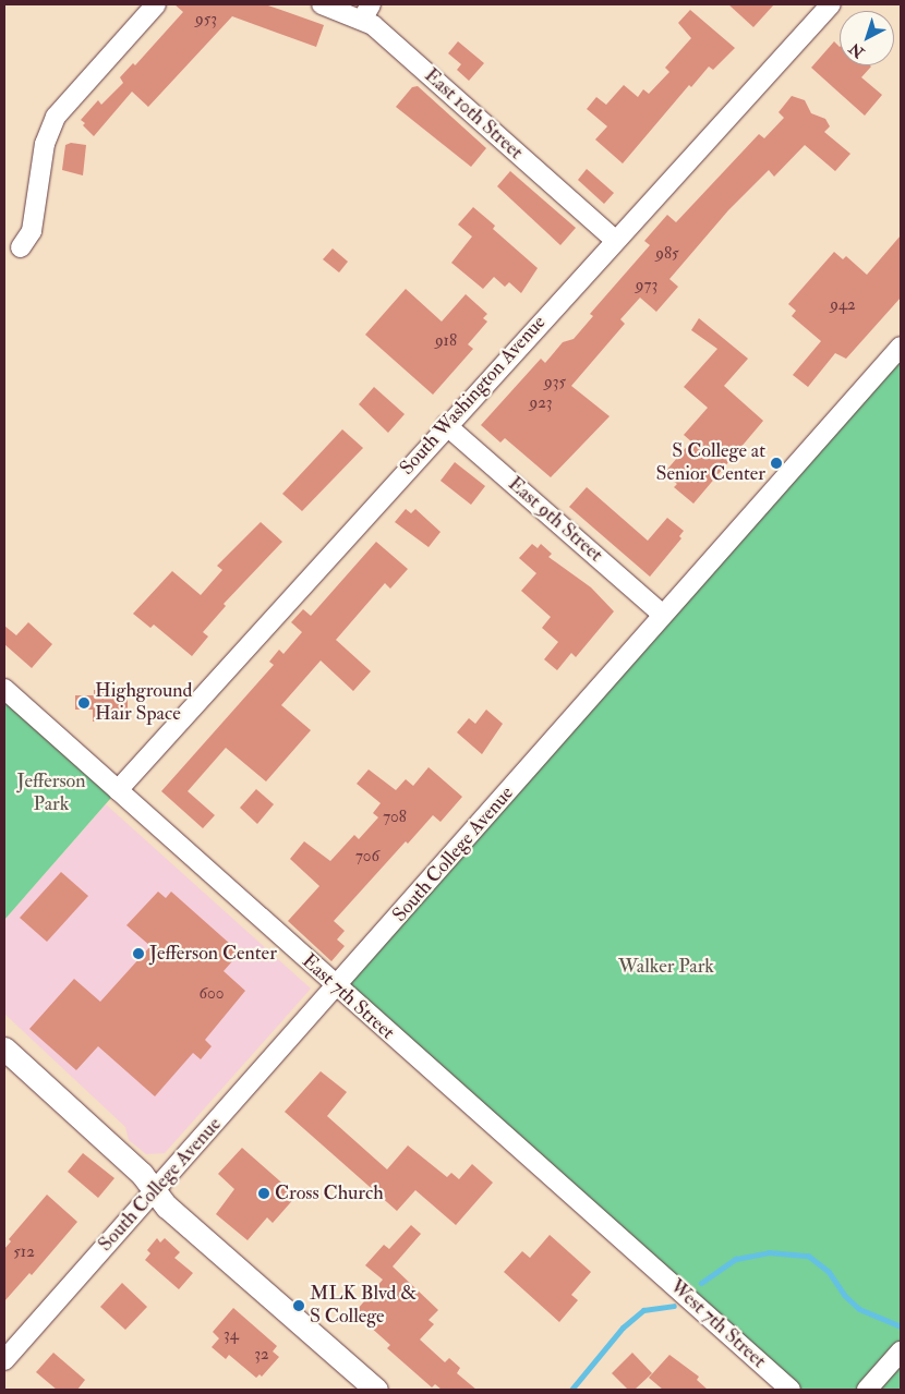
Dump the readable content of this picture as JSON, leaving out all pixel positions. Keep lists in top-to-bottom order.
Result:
{
  "streets": {
    "street": [
      "East 10th Street",
      "South Washington Avenue",
      "East 9th Street",
      "South College Avenue",
      "East 7th Street",
      "West 7th Street"
    ]
  },
  "crossings": [
    ["East 10th Street", "South Washington Avenue"],
    ["South Washington Avenue", "East 9th Street"],
    ["South Washington Avenue", "East 7th Street"],
    ["East 9th Street", "South College Avenue"],
    ["South College Avenue", "East 7th Street"],
    ["East 7th Street", "West 7th Street"]
  ],
  "parks": ["Jefferson Park", "Walker Park"],
  "places": [
    "S College at Senior Center",
    "Highground Hair Space",
    "Jefferson Center",
    "Cross Church",
    "MLK Blvd & S College"
  ],
  "house_numbers": [
    "953",
    "985",
    "973",
    "942",
    "918",
    "935",
    "923",
    "708",
    "706",
    "600",
    "512",
    "34",
    "32"
  ],
  "north": "bottom left"
}
